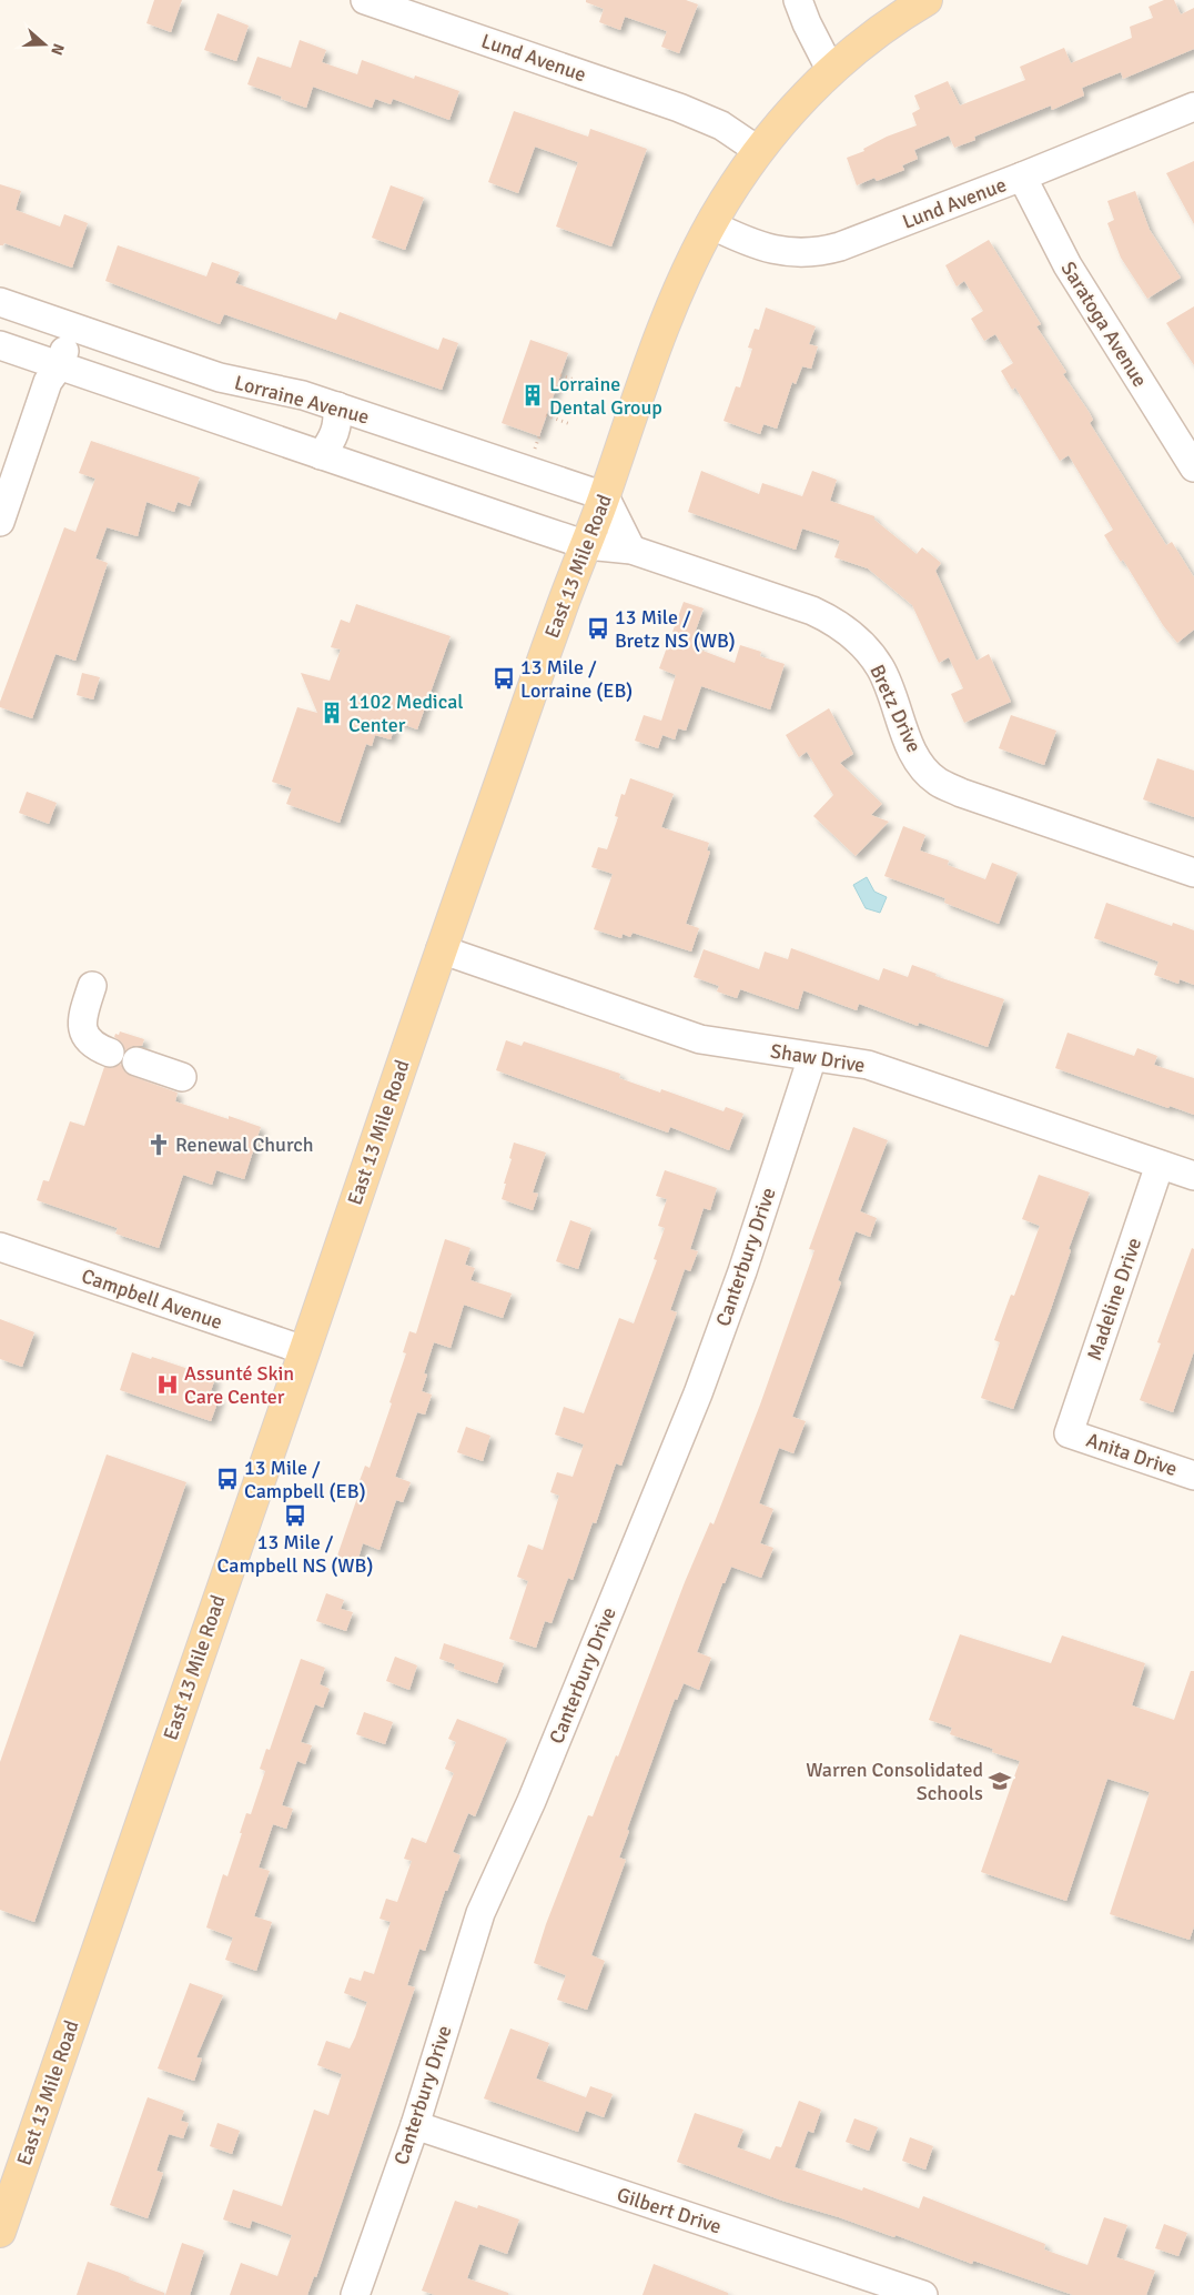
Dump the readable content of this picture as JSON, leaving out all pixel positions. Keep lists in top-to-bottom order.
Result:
{
  "streets": {
    "main road": ["East 13 Mile Road"],
    "street": [
      "Lund Avenue",
      "Saratoga Avenue",
      "Lorraine Avenue",
      "Bretz Drive",
      "Shaw Drive",
      "Canterbury Drive",
      "Campbell Avenue",
      "Madeline Drive",
      "Anita Drive",
      "Gilbert Drive"
    ]
  },
  "crossings": [
    ["Lund Avenue", "Saratoga Avenue"],
    ["Lund Avenue", "East 13 Mile Road"],
    ["Lorraine Avenue", "East 13 Mile Road"],
    ["East 13 Mile Road", "Bretz Drive"],
    ["East 13 Mile Road", "Shaw Drive"],
    ["East 13 Mile Road", "Campbell Avenue"],
    ["Shaw Drive", "Canterbury Drive"],
    ["Shaw Drive", "Madeline Drive"],
    ["Canterbury Drive", "Gilbert Drive"],
    ["Madeline Drive", "Anita Drive"]
  ],
  "places": {
    "building": ["Lorraine Dental Group", "1102 Medical Center"],
    "bus stop": [
      "13 Mile / Bretz NS (WB)",
      "13 Mile / Lorraine (EB)",
      "13 Mile / Campbell (EB)",
      "13 Mile / Campbell NS (WB)"
    ],
    "church": ["Renewal Church"],
    "hospital": ["Assunté Skin Care Center"],
    "school or university": ["Warren Consolidated Schools"]
  },
  "north": "right"
}
